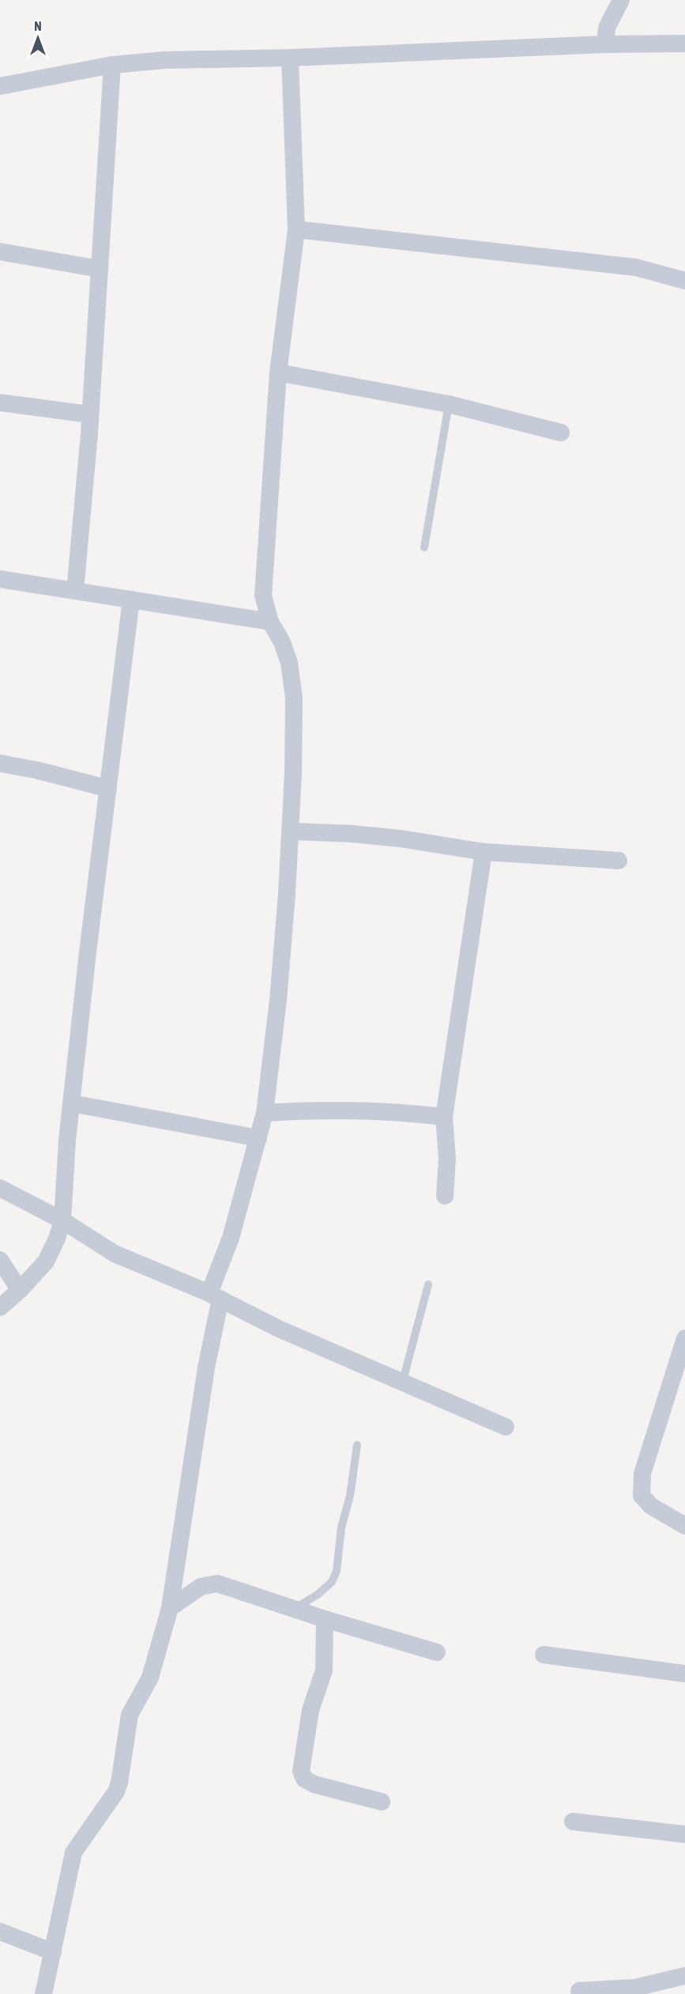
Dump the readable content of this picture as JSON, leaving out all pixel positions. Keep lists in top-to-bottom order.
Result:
{
  "north": "top"
}
